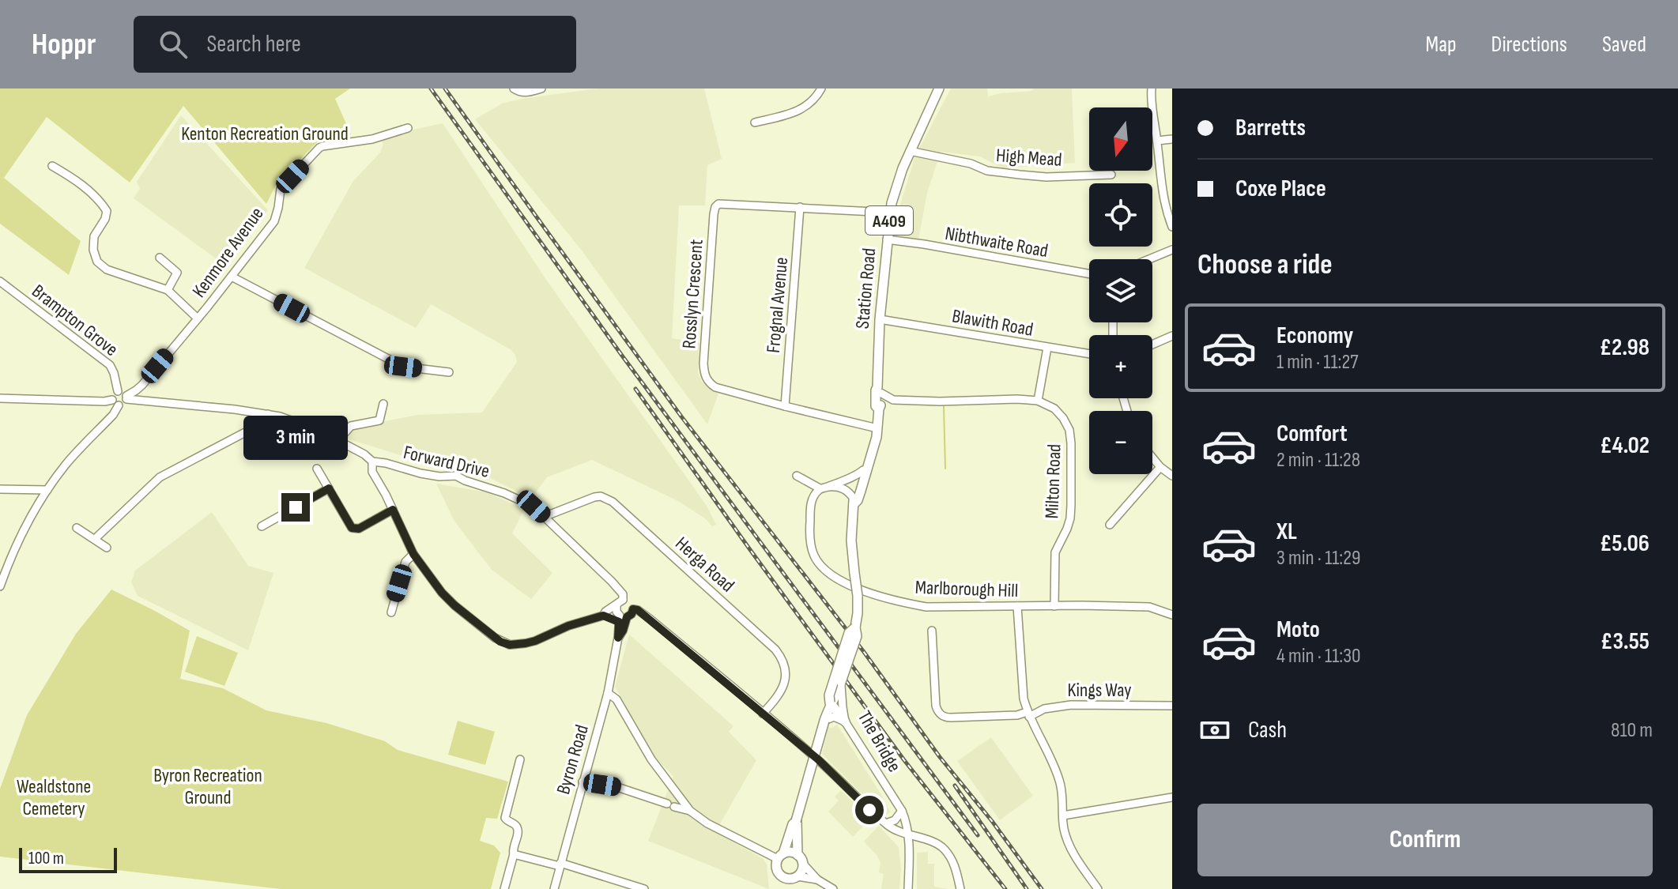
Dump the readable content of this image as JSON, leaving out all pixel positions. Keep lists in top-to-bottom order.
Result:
{
  "streets": {
    "main road": ["A409", "Station Road", "The Bridge"],
    "street": [
      "High Mead",
      "Nibthwaite Road",
      "Kenmore Avenue",
      "Rosslyn Crescent",
      "Frognal Avenue",
      "Brampton Grove",
      "Blawith Road",
      "Forward Drive",
      "Milton Road",
      "Herga Road",
      "Marlborough Hill",
      "Kings Way",
      "Byron Road"
    ]
  },
  "crossings": [
    ["High Mead", "Station Road"],
    ["A409", "Station Road"],
    ["A409", "The Bridge"],
    ["Nibthwaite Road", "Station Road"],
    ["Kenmore Avenue", "Brampton Grove"],
    ["Station Road", "Rosslyn Crescent"],
    ["Station Road", "Blawith Road"],
    ["Rosslyn Crescent", "Frognal Avenue"],
    ["Forward Drive", "Herga Road"],
    ["Forward Drive", "Byron Road"],
    ["Milton Road", "Marlborough Hill"]
  ],
  "parks": ["Kenton Recreation Ground", "Byron Recreation Ground", "Wealdstone Cemetery"],
  "scale_bar": "100 m",
  "north": "bottom",
  "page": {
    "header": "Hoppr",
    "search": "Search here",
    "nav": ["Map", "Directions", "Saved"],
    "banner": ["Barretts", "Coxe Place"],
    "map_buttons": ["+", "−"],
    "heading": "Choose a ride",
    "list": [
      {
        "name": "Economy",
        "note": "1 min · 11:27",
        "value": "£2.98"
      },
      {
        "name": "Comfort",
        "note": "2 min · 11:28",
        "value": "£4.02"
      },
      {
        "name": "XL",
        "note": "3 min · 11:29",
        "value": "£5.06"
      },
      {
        "name": "Moto",
        "note": "4 min · 11:30",
        "value": "£3.55"
      }
    ],
    "bubble": "3 min",
    "pay": ["Cash", "810 m"],
    "buttons": "Confirm",
    "scale": "100 m"
  }
}
